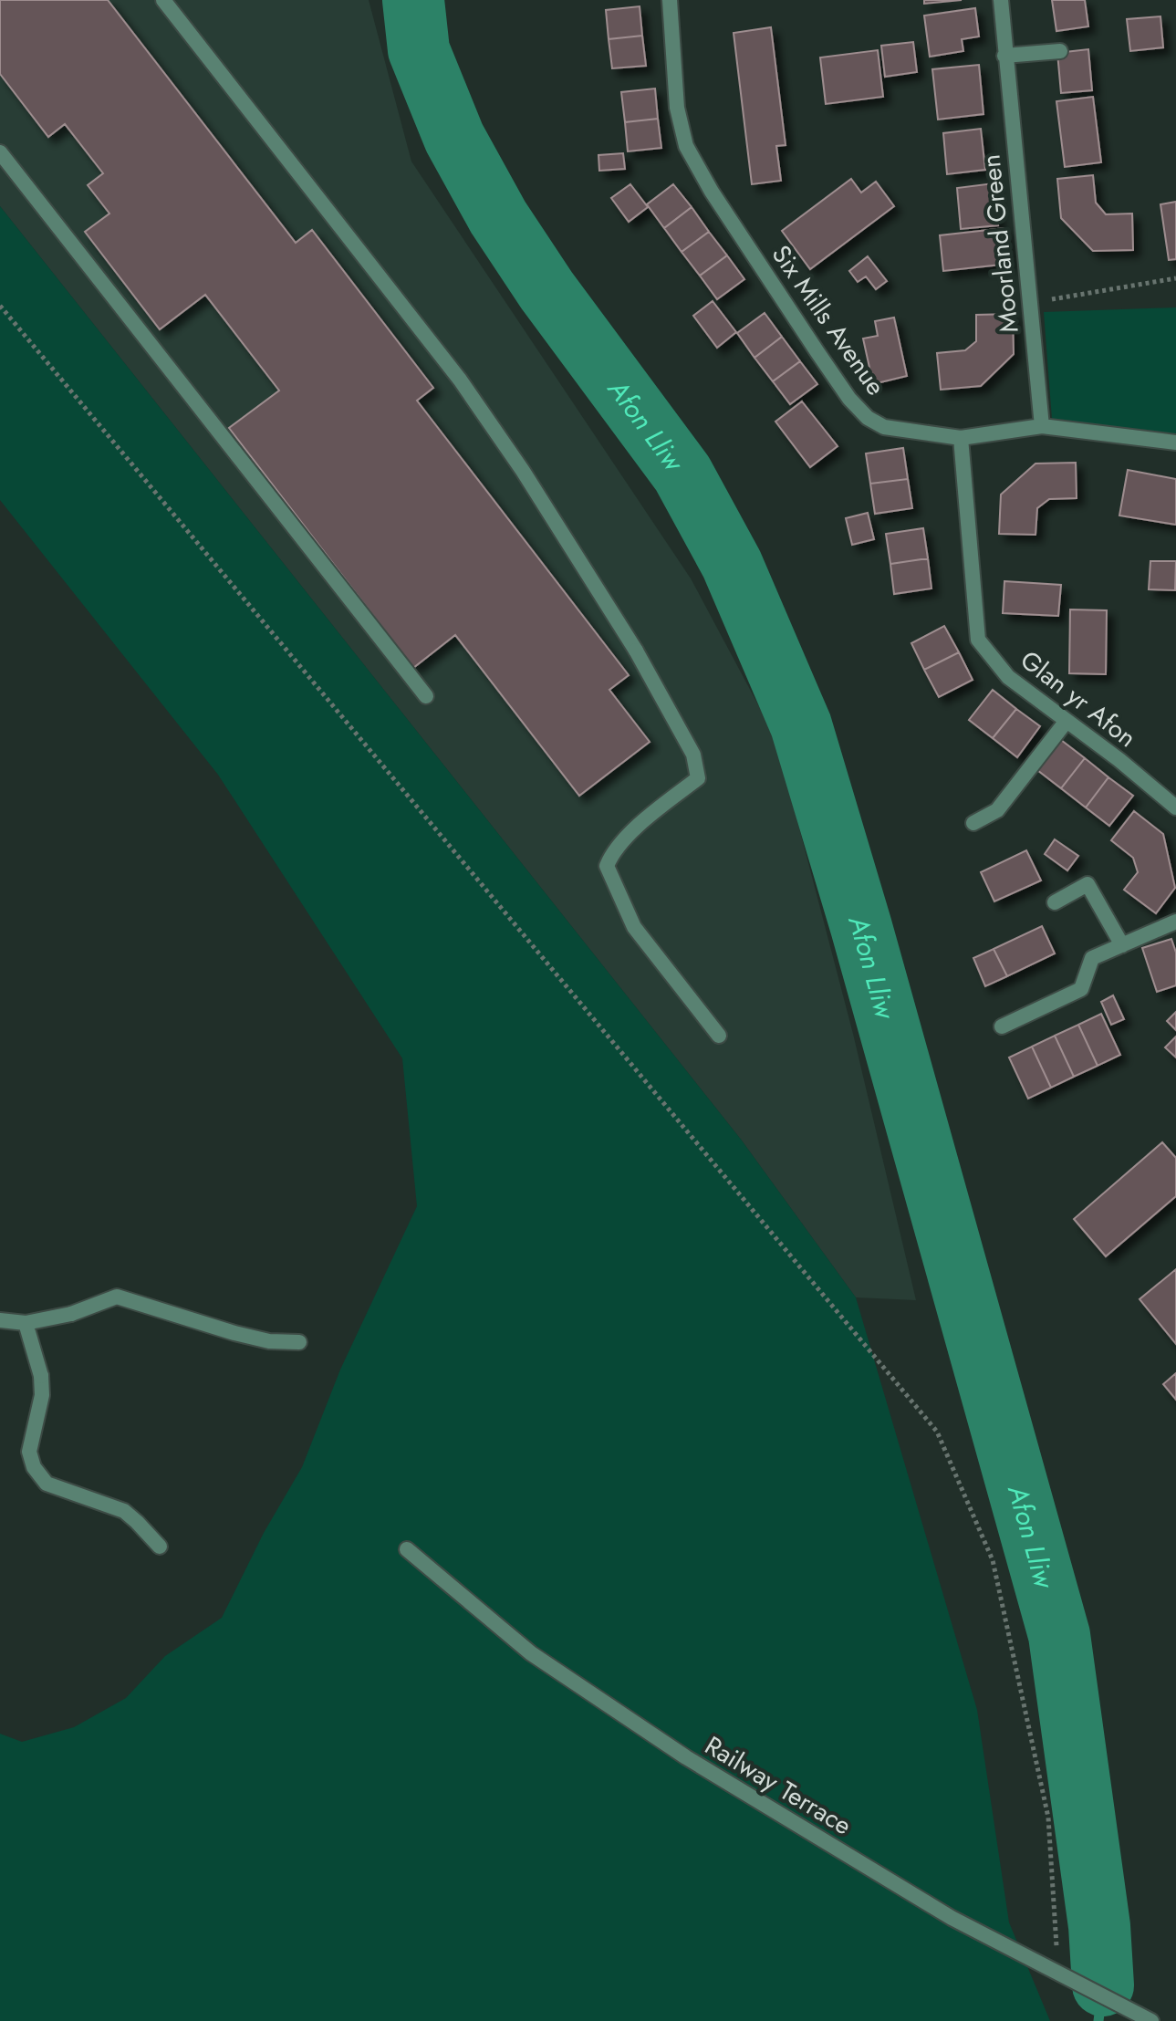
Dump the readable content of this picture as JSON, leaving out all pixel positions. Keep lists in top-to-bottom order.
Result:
{
  "streets": {
    "street": [
      "Moorland Green",
      "Six Mills Avenue",
      "Glan yr Afon",
      "Railway Terrace"
    ]
  },
  "crossings": [
    ["Moorland Green", "Six Mills Avenue"],
    ["Six Mills Avenue", "Glan yr Afon"]
  ],
  "water": ["Afon Lliw"]
}
